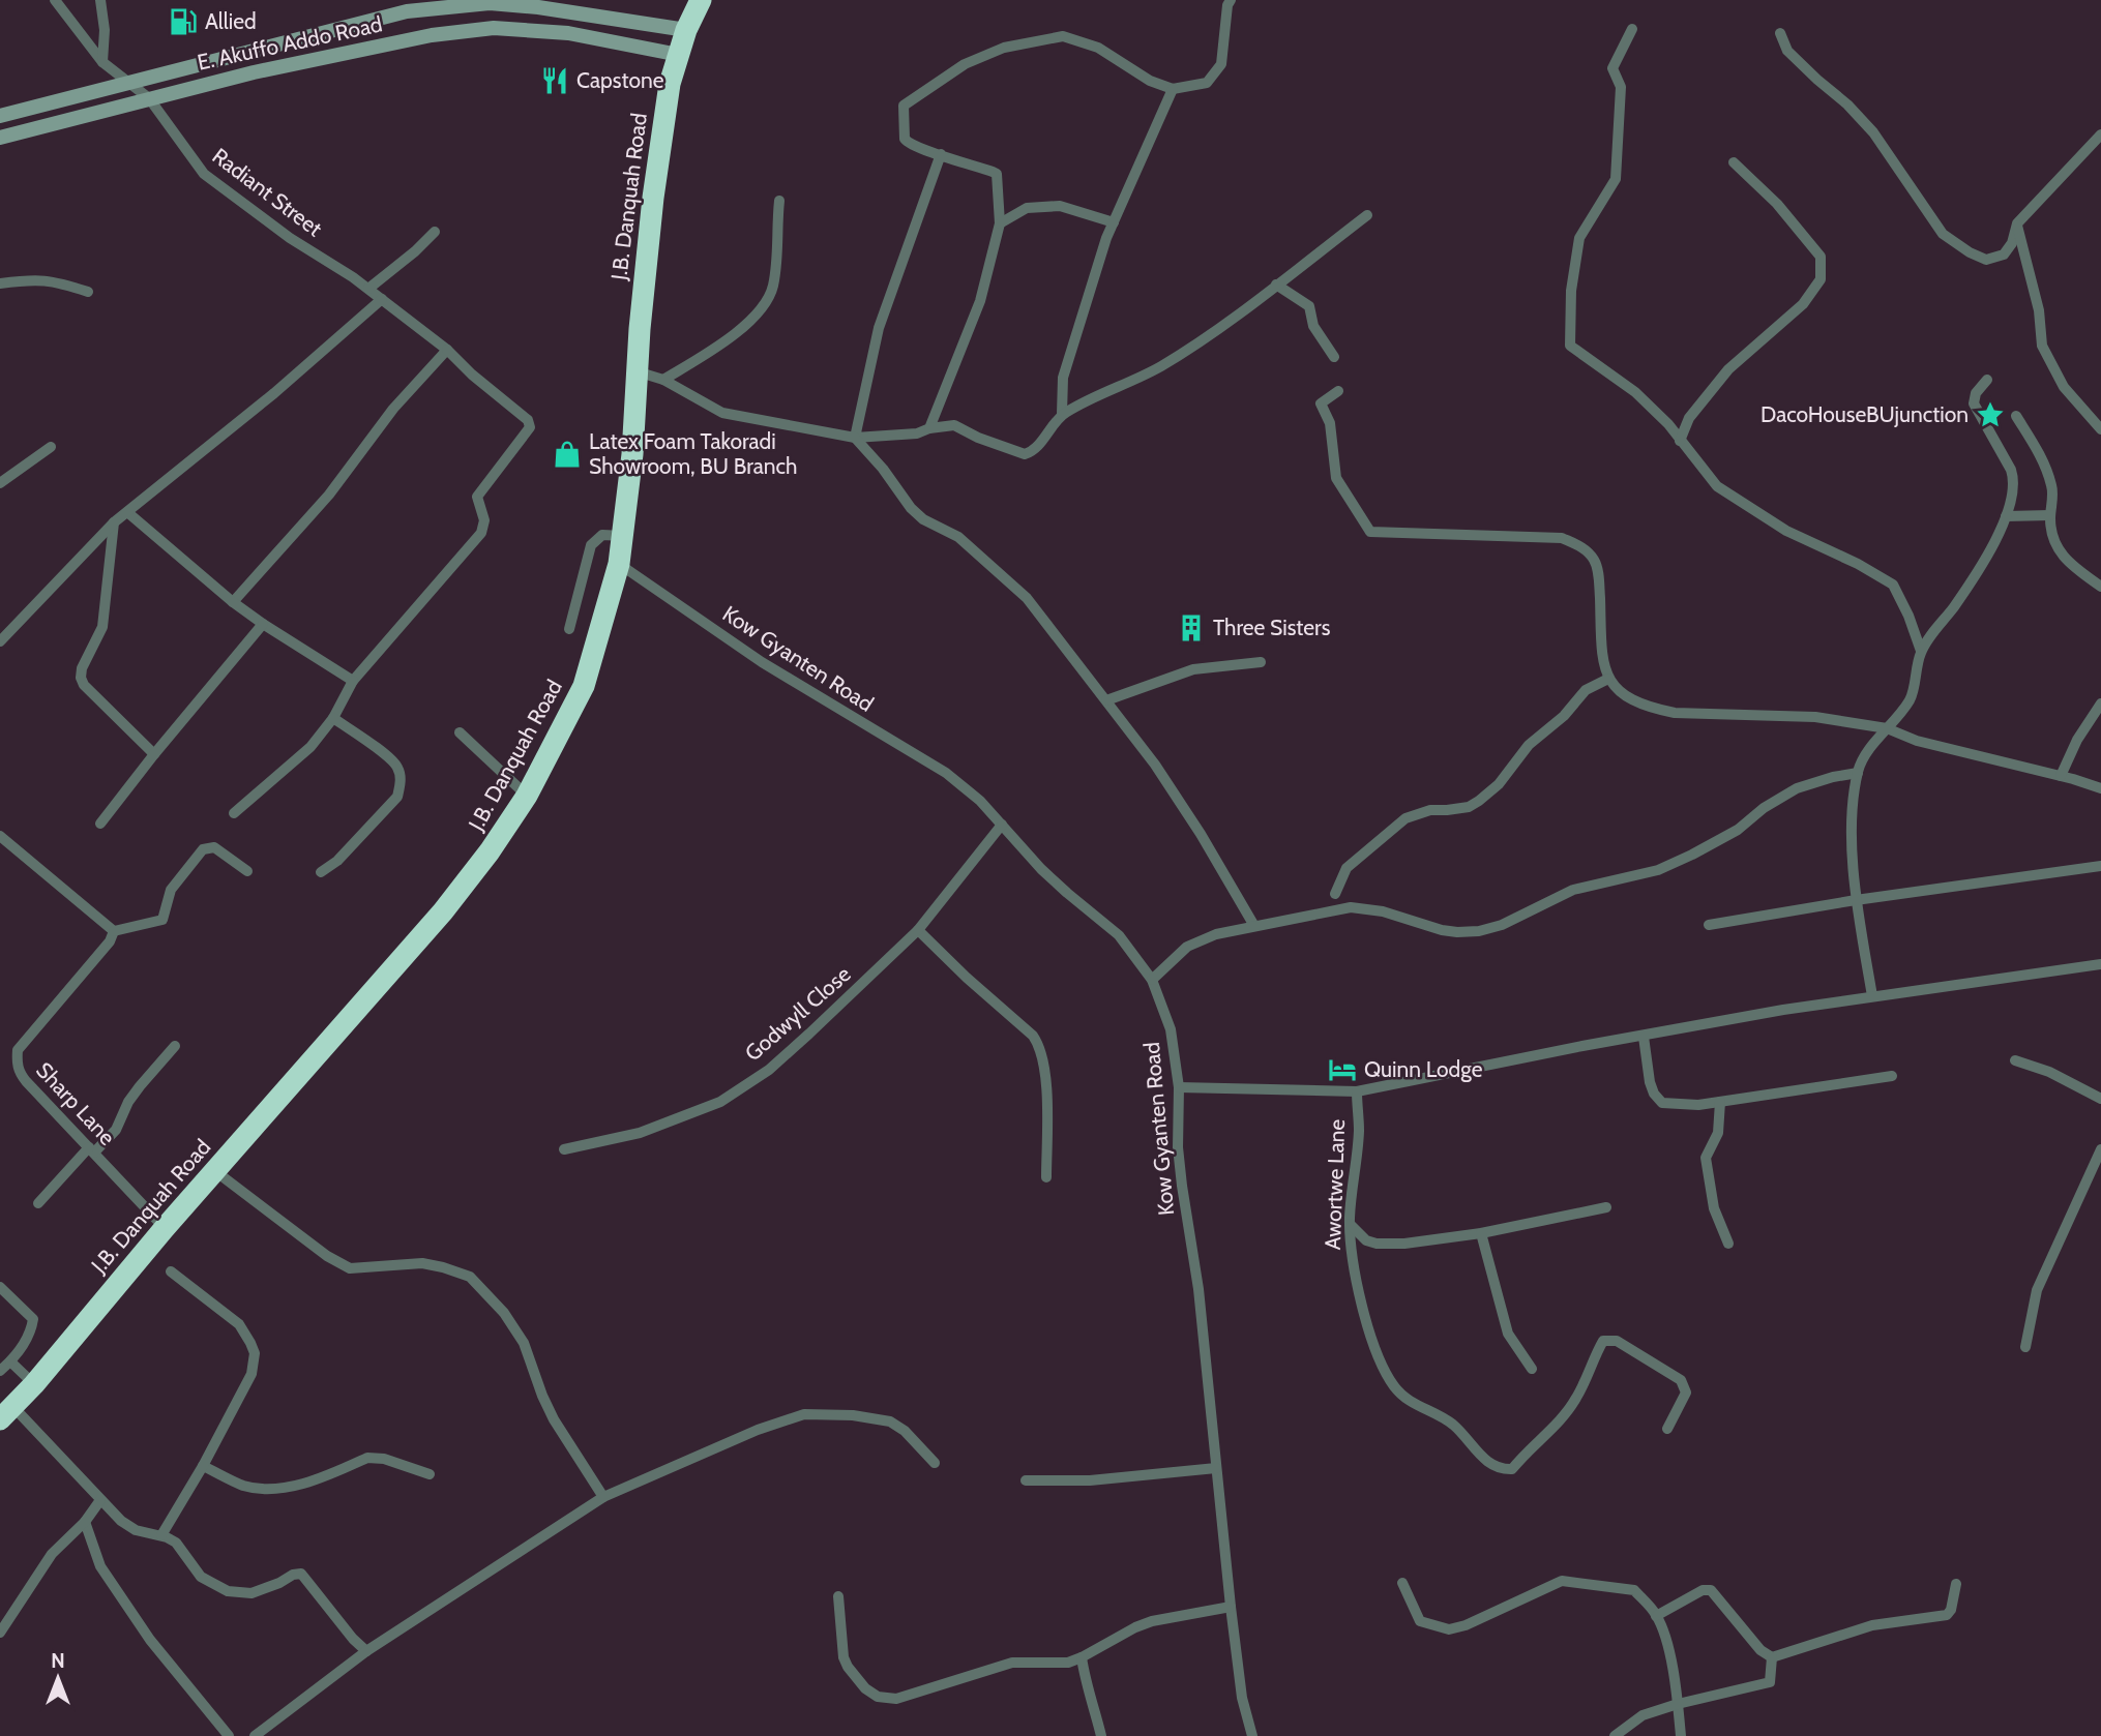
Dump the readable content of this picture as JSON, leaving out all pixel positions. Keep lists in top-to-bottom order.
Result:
{
  "streets": {
    "highway": ["J.B. Danquah Road"],
    "main road": ["E. Akuffo Addo Road"],
    "street": [
      "Radiant Street",
      "Kow Gyanten Road",
      "Godwyll Close",
      "Sharp Lane",
      "Awortwe Lane"
    ]
  },
  "crossings": [
    ["E. Akuffo Addo Road", "Radiant Street"],
    ["E. Akuffo Addo Road", "J.B. Danquah Road"],
    ["J.B. Danquah Road", "Kow Gyanten Road"],
    ["J.B. Danquah Road", "Sharp Lane"],
    ["Kow Gyanten Road", "Godwyll Close"]
  ],
  "places": {
    "fuel station": ["Allied"],
    "restaurant": ["Capstone"],
    "place": ["DacoHouseBUjunction"],
    "shop": ["Latex Foam Takoradi Showroom, BU Branch"],
    "building": ["Three Sisters"],
    "hotel": ["Quinn Lodge"]
  },
  "north": "top"
}
